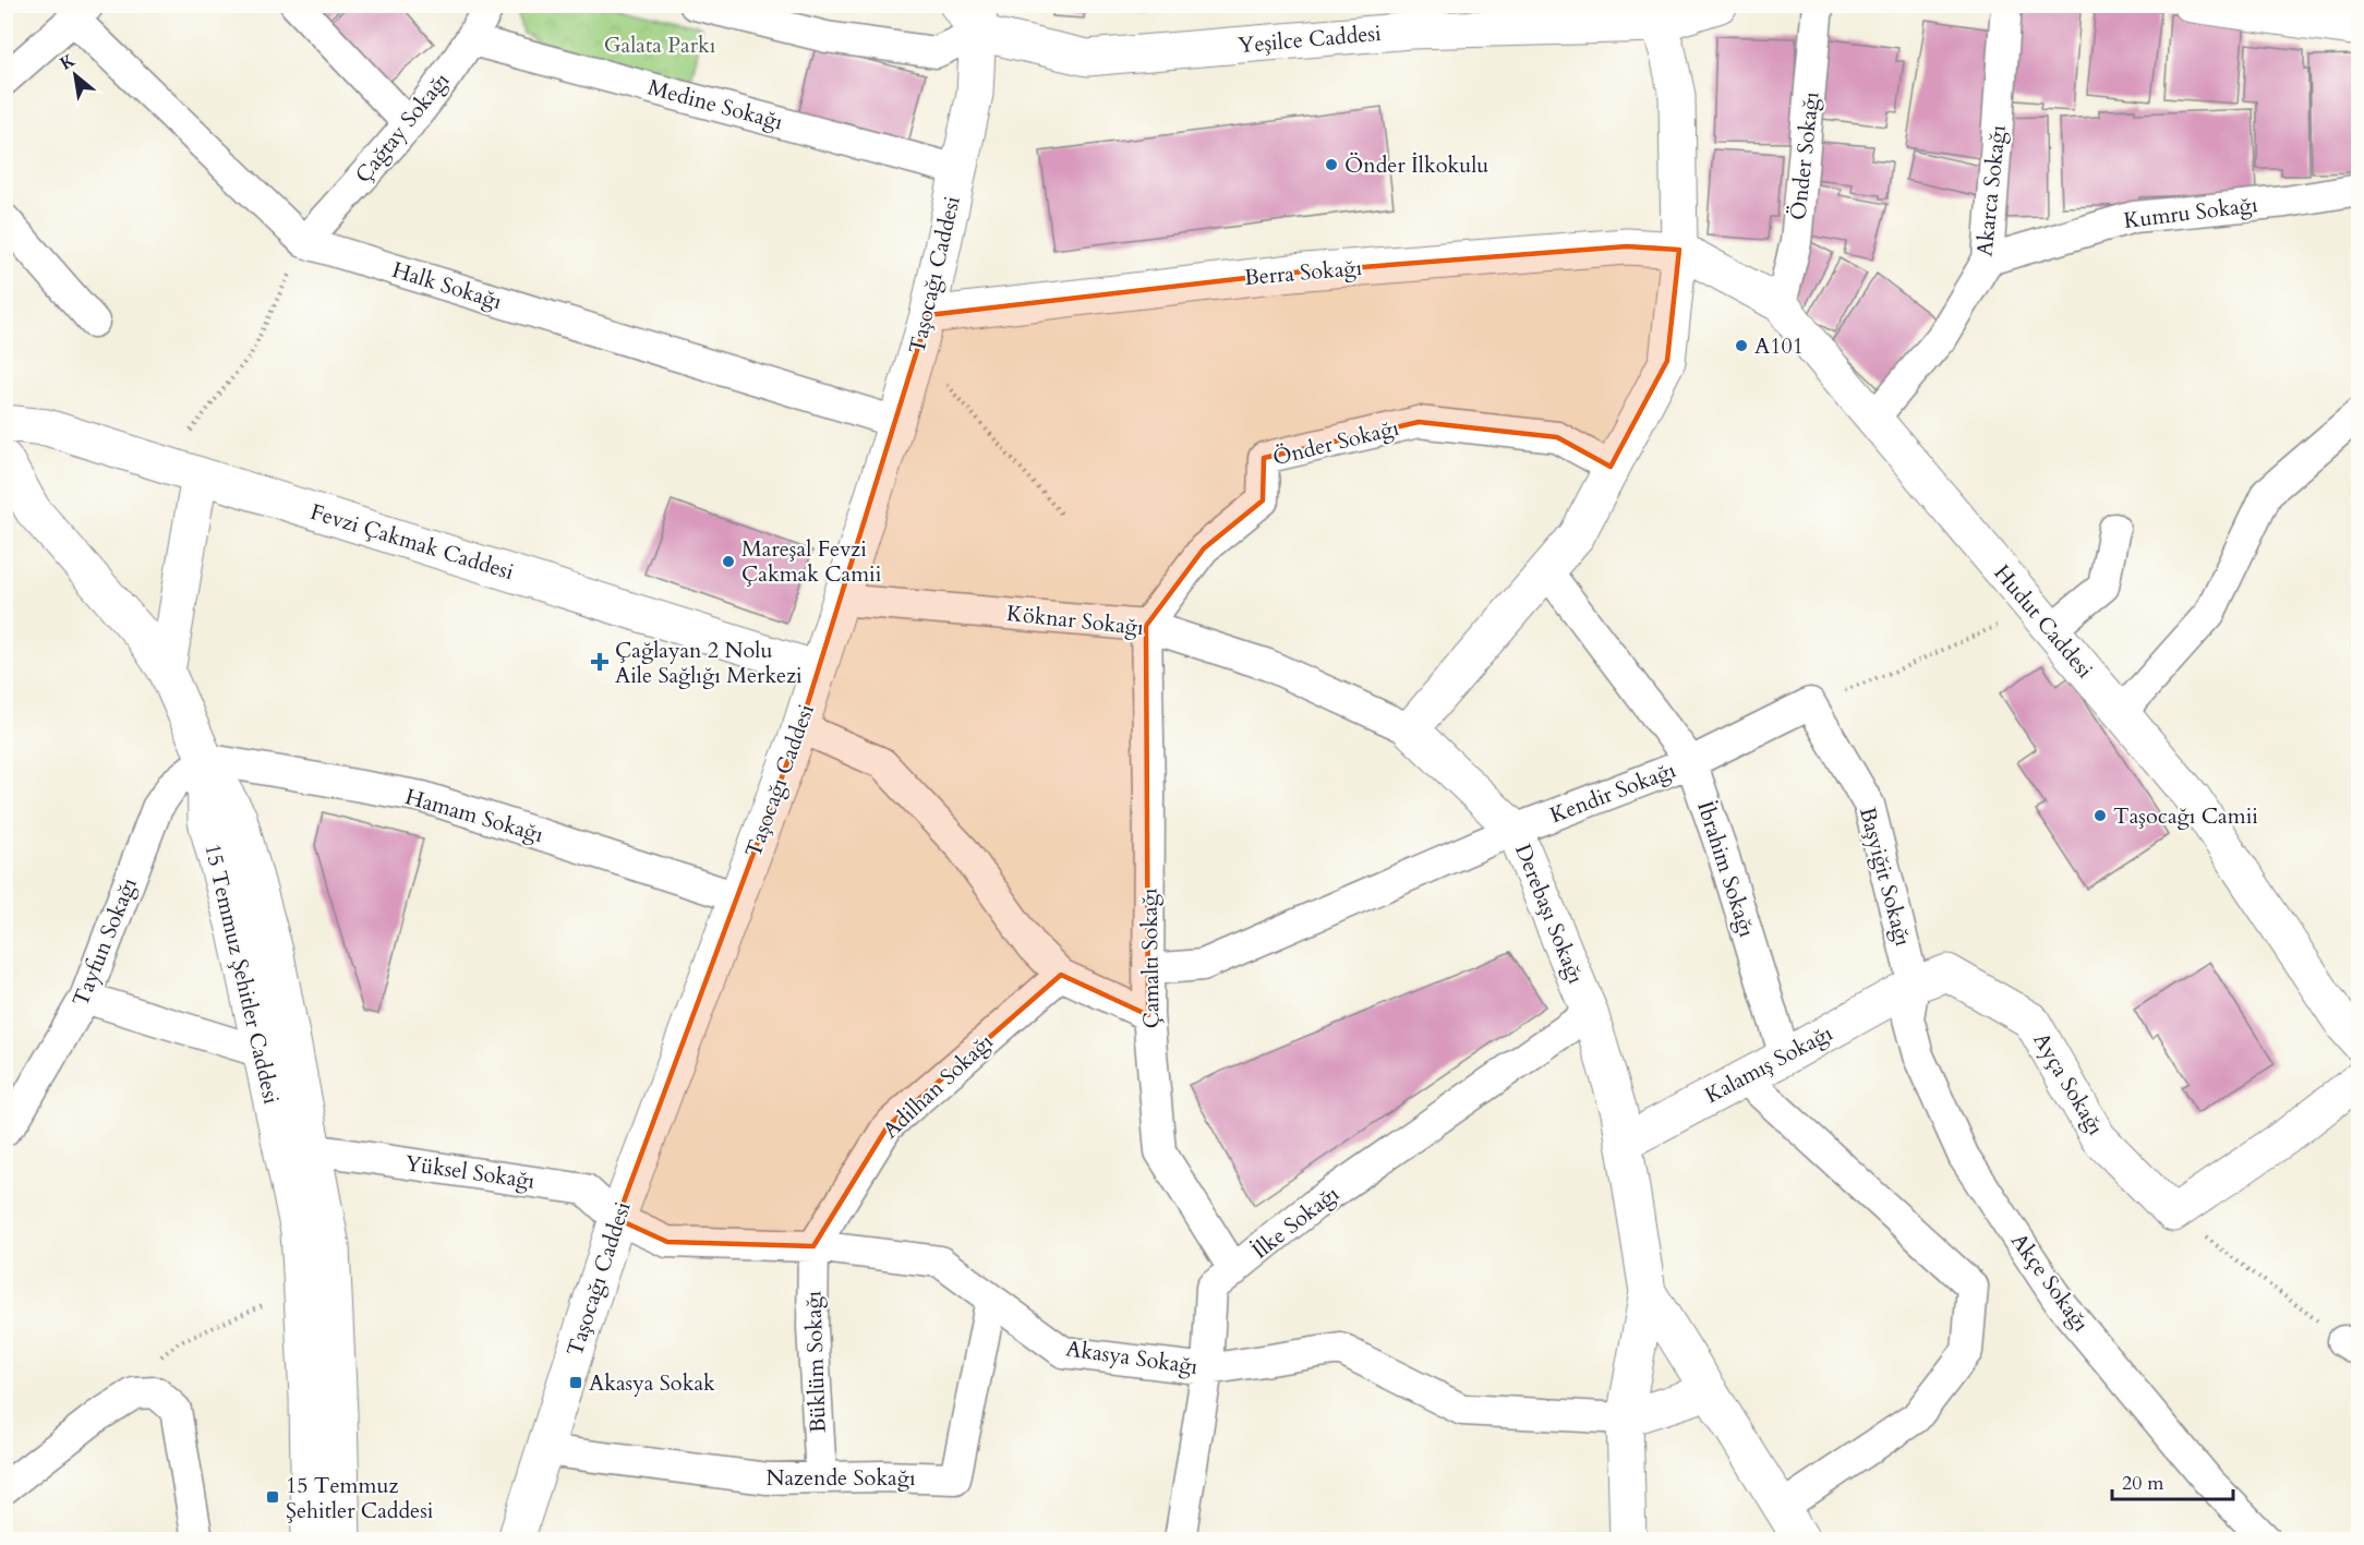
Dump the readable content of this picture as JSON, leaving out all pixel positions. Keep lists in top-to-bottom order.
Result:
{
  "streets": {
    "street": [
      "Yeşilce Caddesi",
      "Medine Sokağı",
      "Çağtay Sokağı",
      "Önder Sokağı",
      "Akarca Sokağı",
      "Kumru Sokağı",
      "Berra Sokağı",
      "Taşocağı Caddesi",
      "Halk Sokağı",
      "Fevzi Çakmak Caddesi",
      "Köknar Sokağı",
      "Hudut Caddesi",
      "Kendir Sokağı",
      "Hamam Sokağı",
      "İbrahim Sokağı",
      "Başyiğit Sokağı",
      "Derebaşı Sokağı",
      "Tayfun Sokağı",
      "Çamaltı Sokağı",
      "15 Temmuz Şehitler Caddesi",
      "Kalamış Sokağı",
      "Ayça Sokağı",
      "Adilhan Sokağı",
      "Yüksel Sokağı",
      "İlke Sokağı",
      "Akçe Sokağı",
      "Akasya Sokağı",
      "Büklüm Sokağı",
      "Nazende Sokağı"
    ]
  },
  "crossings": [
    ["Yeşilce Caddesi", "Taşocağı Caddesi"],
    ["Medine Sokağı", "Çağtay Sokağı"],
    ["Medine Sokağı", "Taşocağı Caddesi"],
    ["Çağtay Sokağı", "Halk Sokağı"],
    ["Önder Sokağı", "Köknar Sokağı"],
    ["Önder Sokağı", "Hudut Caddesi"],
    ["Önder Sokağı", "Çamaltı Sokağı"],
    ["Akarca Sokağı", "Kumru Sokağı"],
    ["Akarca Sokağı", "Hudut Caddesi"],
    ["Berra Sokağı", "Taşocağı Caddesi"],
    ["Berra Sokağı", "Hudut Caddesi"],
    ["Taşocağı Caddesi", "Halk Sokağı"],
    ["Taşocağı Caddesi", "Fevzi Çakmak Caddesi"],
    ["Taşocağı Caddesi", "Köknar Sokağı"],
    ["Taşocağı Caddesi", "Hamam Sokağı"],
    ["Taşocağı Caddesi", "Yüksel Sokağı"],
    ["Taşocağı Caddesi", "Akasya Sokağı"],
    ["Taşocağı Caddesi", "Nazende Sokağı"],
    ["Köknar Sokağı", "Derebaşı Sokağı"],
    ["Köknar Sokağı", "Çamaltı Sokağı"],
    ["Kendir Sokağı", "İbrahim Sokağı"],
    ["Kendir Sokağı", "Başyiğit Sokağı"],
    ["Kendir Sokağı", "Derebaşı Sokağı"],
    ["Kendir Sokağı", "Çamaltı Sokağı"],
    ["Hamam Sokağı", "Tayfun Sokağı"],
    ["Hamam Sokağı", "15 Temmuz Şehitler Caddesi"],
    ["İbrahim Sokağı", "Kalamış Sokağı"],
    ["Başyiğit Sokağı", "Kalamış Sokağı"],
    ["Başyiğit Sokağı", "Ayça Sokağı"],
    ["Başyiğit Sokağı", "Akçe Sokağı"],
    ["Derebaşı Sokağı", "Kalamış Sokağı"],
    ["Derebaşı Sokağı", "İlke Sokağı"],
    ["Derebaşı Sokağı", "Akasya Sokağı"],
    ["Tayfun Sokağı", "15 Temmuz Şehitler Caddesi"],
    ["Çamaltı Sokağı", "İlke Sokağı"],
    ["15 Temmuz Şehitler Caddesi", "Yüksel Sokağı"],
    ["Kalamış Sokağı", "Ayça Sokağı"],
    ["Kalamış Sokağı", "Akçe Sokağı"],
    ["Ayça Sokağı", "Akçe Sokağı"],
    ["Adilhan Sokağı", "Akasya Sokağı"],
    ["Adilhan Sokağı", "Büklüm Sokağı"],
    ["Yüksel Sokağı", "Akasya Sokağı"],
    ["İlke Sokağı", "Akasya Sokağı"],
    ["Akasya Sokağı", "Büklüm Sokağı"],
    ["Akasya Sokağı", "Nazende Sokağı"],
    ["Büklüm Sokağı", "Nazende Sokağı"]
  ],
  "parks": ["Galata Parkı"],
  "places": {
    "other": [
      "Önder İlkokulu",
      "A101",
      "Mareşal Fevzi Çakmak Camii",
      "Taşocağı Camii"
    ],
    "health": ["Çağlayan 2 Nolu Aile Sağlığı Merkezi"],
    "transit": ["Akasya Sokak", "15 Temmuz Şehitler Caddesi"]
  },
  "scale_bar": "20 m",
  "north": "top left"
}
